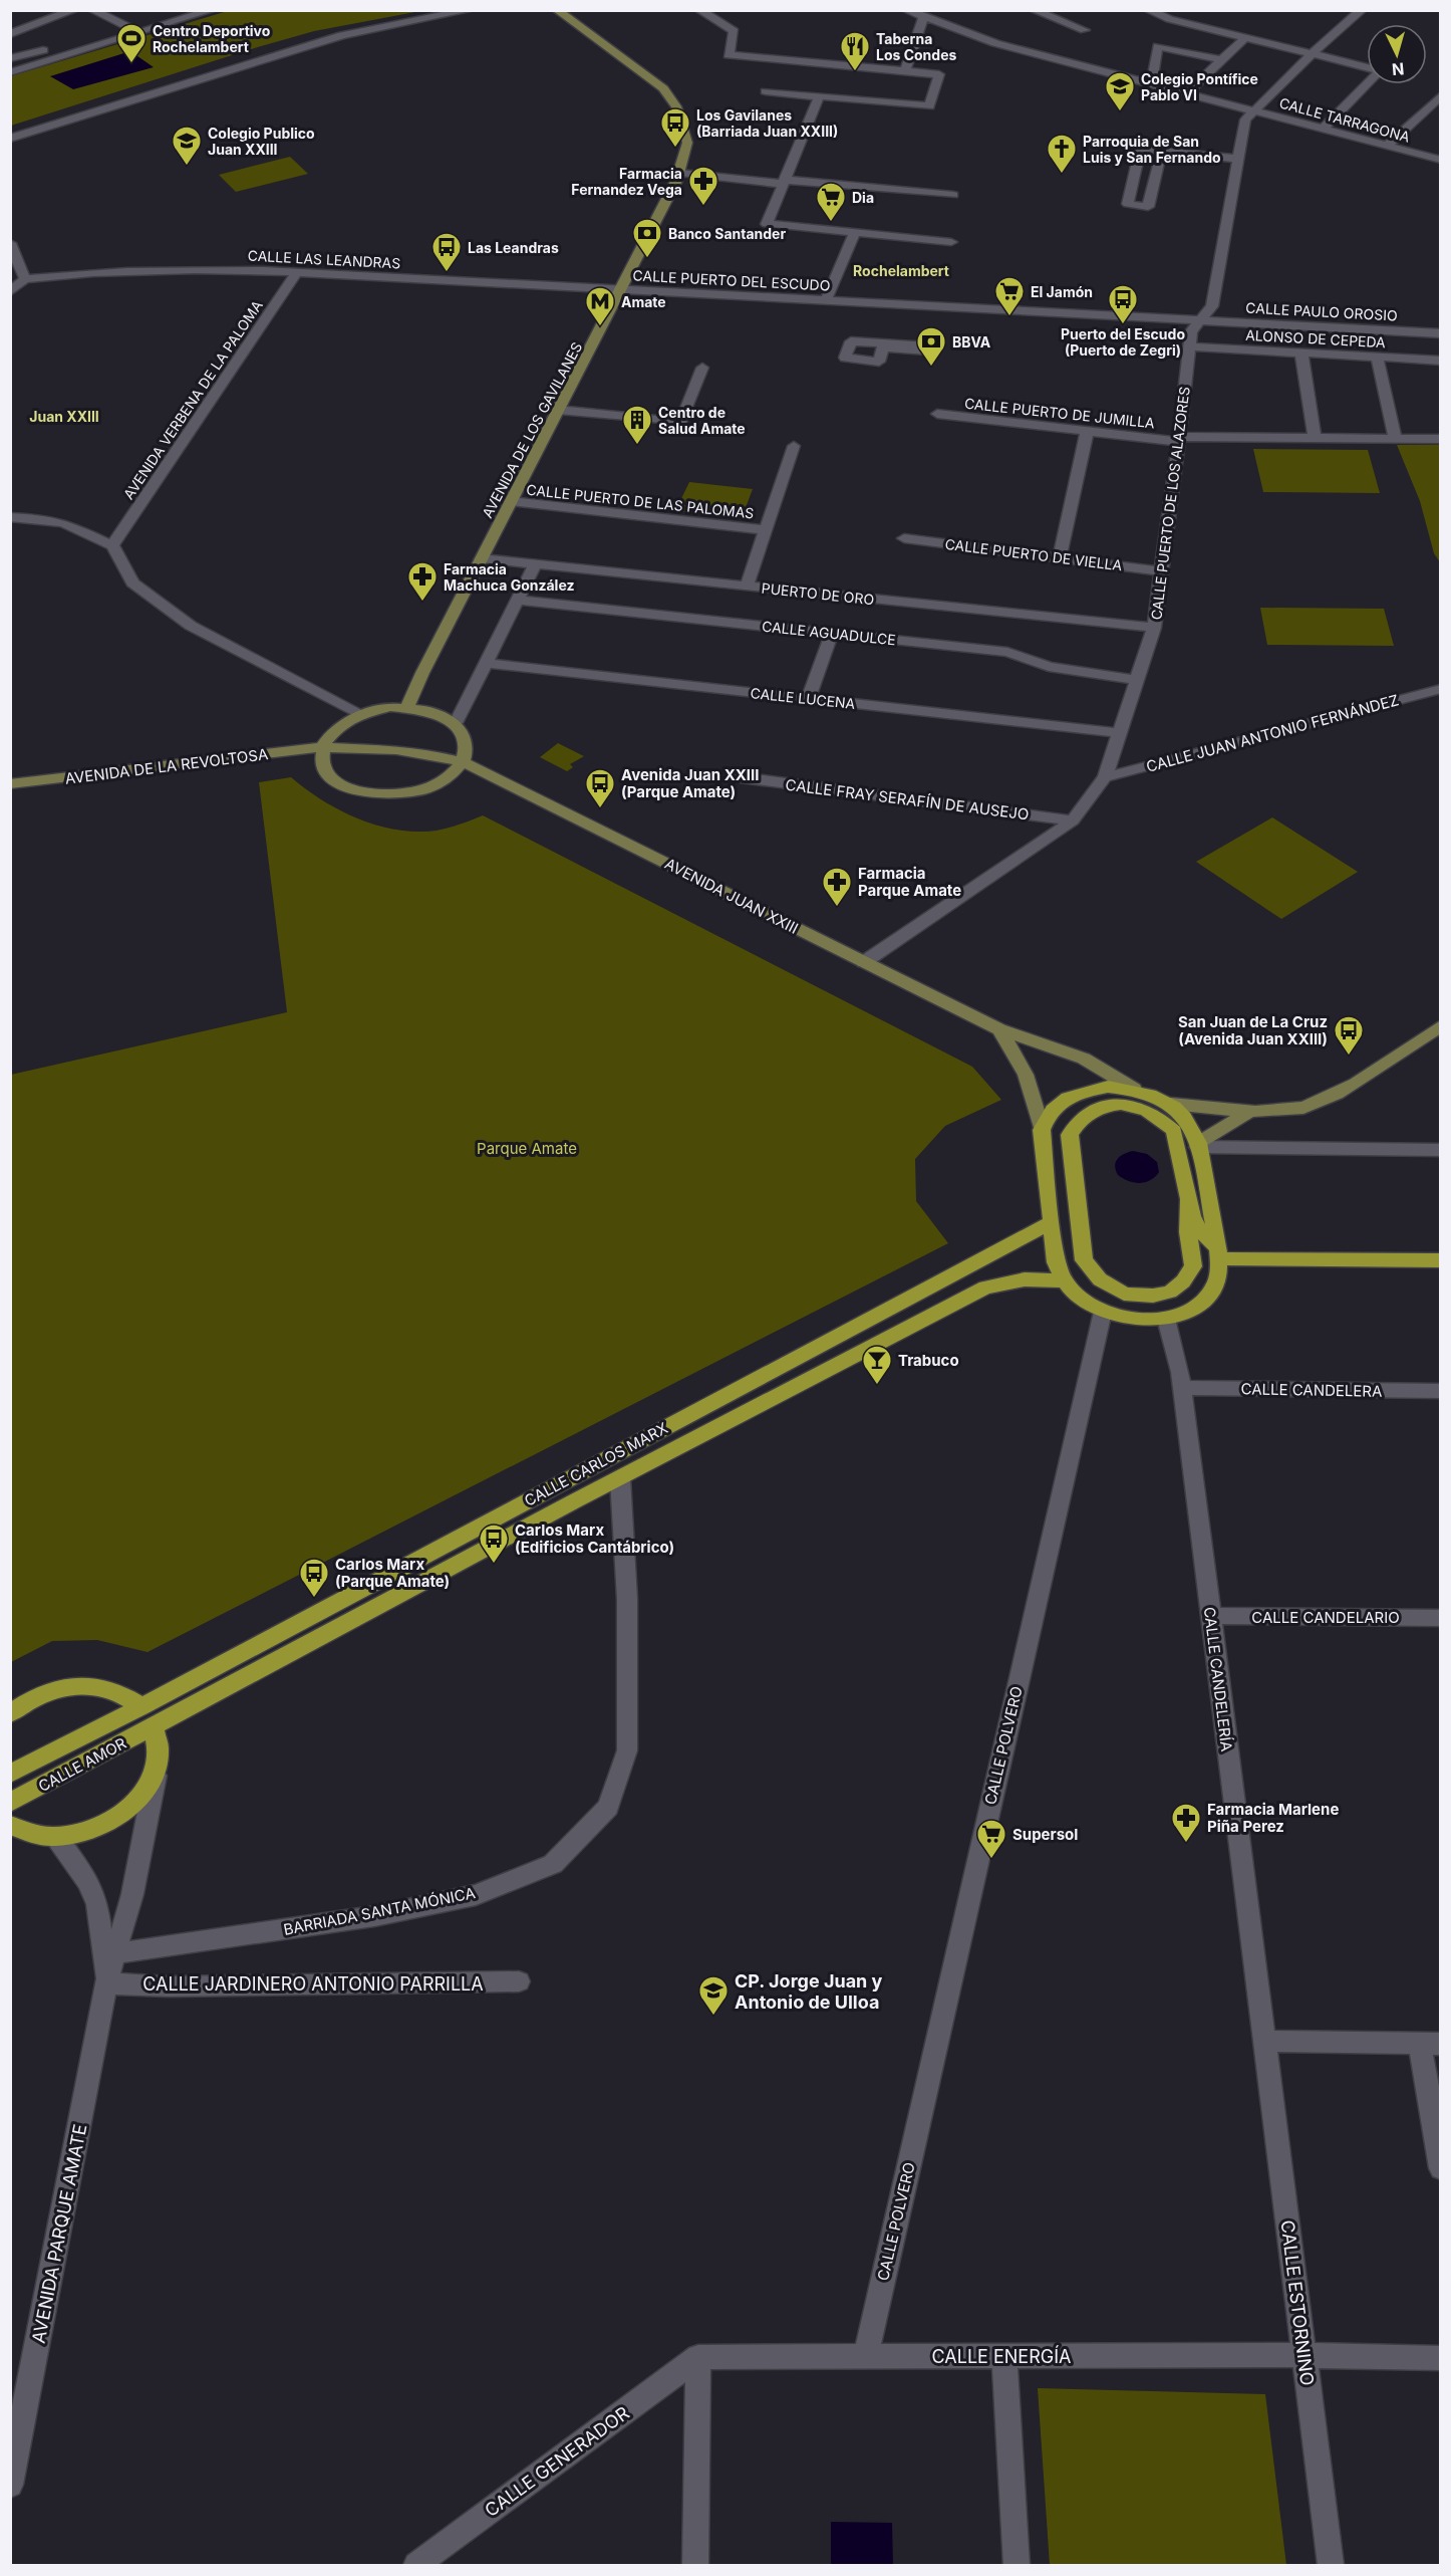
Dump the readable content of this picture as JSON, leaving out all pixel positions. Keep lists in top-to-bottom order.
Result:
{
  "streets": {
    "main road": ["CALLE CARLOS MARX", "CALLE AMOR"],
    "street": [
      "CALLE TARRAGONA",
      "CALLE LAS LEANDRAS",
      "CALLE PUERTO DEL ESCUDO",
      "CALLE PAULO OROSIO",
      "ALONSO DE CEPEDA",
      "AVENIDA VERBENA DE LA PALOMA",
      "CALLE PUERTO DE JUMILLA",
      "AVENIDA DE LOS GAVILANES",
      "CALLE PUERTO DE LAS PALOMAS",
      "CALLE PUERTO DE LOS ALAZORES",
      "CALLE PUERTO DE VIELLA",
      "PUERTO DE ORO",
      "CALLE AGUADULCE",
      "CALLE LUCENA",
      "CALLE JUAN ANTONIO FERNÁNDEZ",
      "AVENIDA DE LA REVOLTOSA",
      "CALLE FRAY SERAFÍN DE AUSEJO",
      "AVENIDA JUAN XXIII",
      "CALLE CANDELERA",
      "CALLE CANDELARIO",
      "CALLE CANDELERÍA",
      "CALLE POLVERO",
      "BARRIADA SANTA MÓNICA",
      "CALLE JARDINERO ANTONIO PARRILLA",
      "AVENIDA PARQUE AMATE",
      "CALLE ESTORNINO",
      "CALLE ENERGÍA",
      "CALLE GENERADOR"
    ]
  },
  "crossings": [
    ["CALLE TARRAGONA", "CALLE PUERTO DE LOS ALAZORES"],
    ["CALLE LAS LEANDRAS", "CALLE PUERTO DEL ESCUDO"],
    ["CALLE LAS LEANDRAS", "AVENIDA VERBENA DE LA PALOMA"],
    ["CALLE LAS LEANDRAS", "AVENIDA DE LOS GAVILANES"],
    ["CALLE PUERTO DEL ESCUDO", "CALLE PAULO OROSIO"],
    ["CALLE PUERTO DEL ESCUDO", "AVENIDA DE LOS GAVILANES"],
    ["CALLE PUERTO DEL ESCUDO", "CALLE PUERTO DE LOS ALAZORES"],
    ["CALLE PAULO OROSIO", "CALLE PUERTO DE LOS ALAZORES"],
    ["ALONSO DE CEPEDA", "CALLE PUERTO DE LOS ALAZORES"],
    ["CALLE PUERTO DE JUMILLA", "CALLE PUERTO DE LOS ALAZORES"],
    ["AVENIDA DE LOS GAVILANES", "CALLE PUERTO DE LAS PALOMAS"],
    ["AVENIDA DE LOS GAVILANES", "PUERTO DE ORO"],
    ["CALLE PUERTO DE LOS ALAZORES", "CALLE PUERTO DE VIELLA"],
    ["CALLE PUERTO DE LOS ALAZORES", "PUERTO DE ORO"],
    ["CALLE PUERTO DE LOS ALAZORES", "CALLE AGUADULCE"],
    ["CALLE PUERTO DE LOS ALAZORES", "CALLE LUCENA"],
    ["CALLE PUERTO DE LOS ALAZORES", "CALLE JUAN ANTONIO FERNÁNDEZ"],
    ["CALLE PUERTO DE LOS ALAZORES", "CALLE FRAY SERAFÍN DE AUSEJO"],
    ["CALLE PUERTO DE LOS ALAZORES", "AVENIDA JUAN XXIII"],
    ["AVENIDA DE LA REVOLTOSA", "AVENIDA JUAN XXIII"],
    ["CALLE CANDELERA", "CALLE CANDELERÍA"],
    ["CALLE CARLOS MARX", "CALLE AMOR"],
    ["CALLE CARLOS MARX", "BARRIADA SANTA MÓNICA"],
    ["CALLE CANDELARIO", "CALLE CANDELERÍA"],
    ["CALLE CANDELERÍA", "CALLE ESTORNINO"],
    ["CALLE POLVERO", "CALLE ENERGÍA"],
    ["BARRIADA SANTA MÓNICA", "AVENIDA PARQUE AMATE"],
    ["CALLE JARDINERO ANTONIO PARRILLA", "AVENIDA PARQUE AMATE"],
    ["CALLE ESTORNINO", "CALLE ENERGÍA"],
    ["CALLE ENERGÍA", "CALLE GENERADOR"]
  ],
  "districts": ["Rochelambert", "Juan XXIII"],
  "parks": ["Parque Amate"],
  "places": {
    "sports": ["Centro Deportivo Rochelambert"],
    "restaurant": ["Taberna Los Condes"],
    "school or university": ["Colegio Pontífice Pablo VI", "Colegio Publico Juan XXIII", "CP. Jorge Juan y Antonio de Ulloa"],
    "bus stop": [
      "Los Gavilanes (Barriada Juan XXIII)",
      "Las Leandras",
      "Puerto del Escudo (Puerto de Zegri)",
      "Avenida Juan XXIII (Parque Amate)",
      "San Juan de La Cruz (Avenida Juan XXIII)",
      "Carlos Marx (Edificios Cantábrico)",
      "Carlos Marx (Parque Amate)"
    ],
    "church": ["Parroquia de San Luis y San Fernando"],
    "pharmacy": [
      "Farmacia Fernandez Vega",
      "Farmacia Machuca González",
      "Farmacia Parque Amate",
      "Farmacia Marlene Piña Perez"
    ],
    "supermarket": ["Dia", "El Jamón", "Supersol"],
    "bank": ["Banco Santander", "BBVA"],
    "metro station": ["Amate"],
    "building": ["Centro de Salud Amate"],
    "bar": ["Trabuco"]
  },
  "north": "bottom"
}
